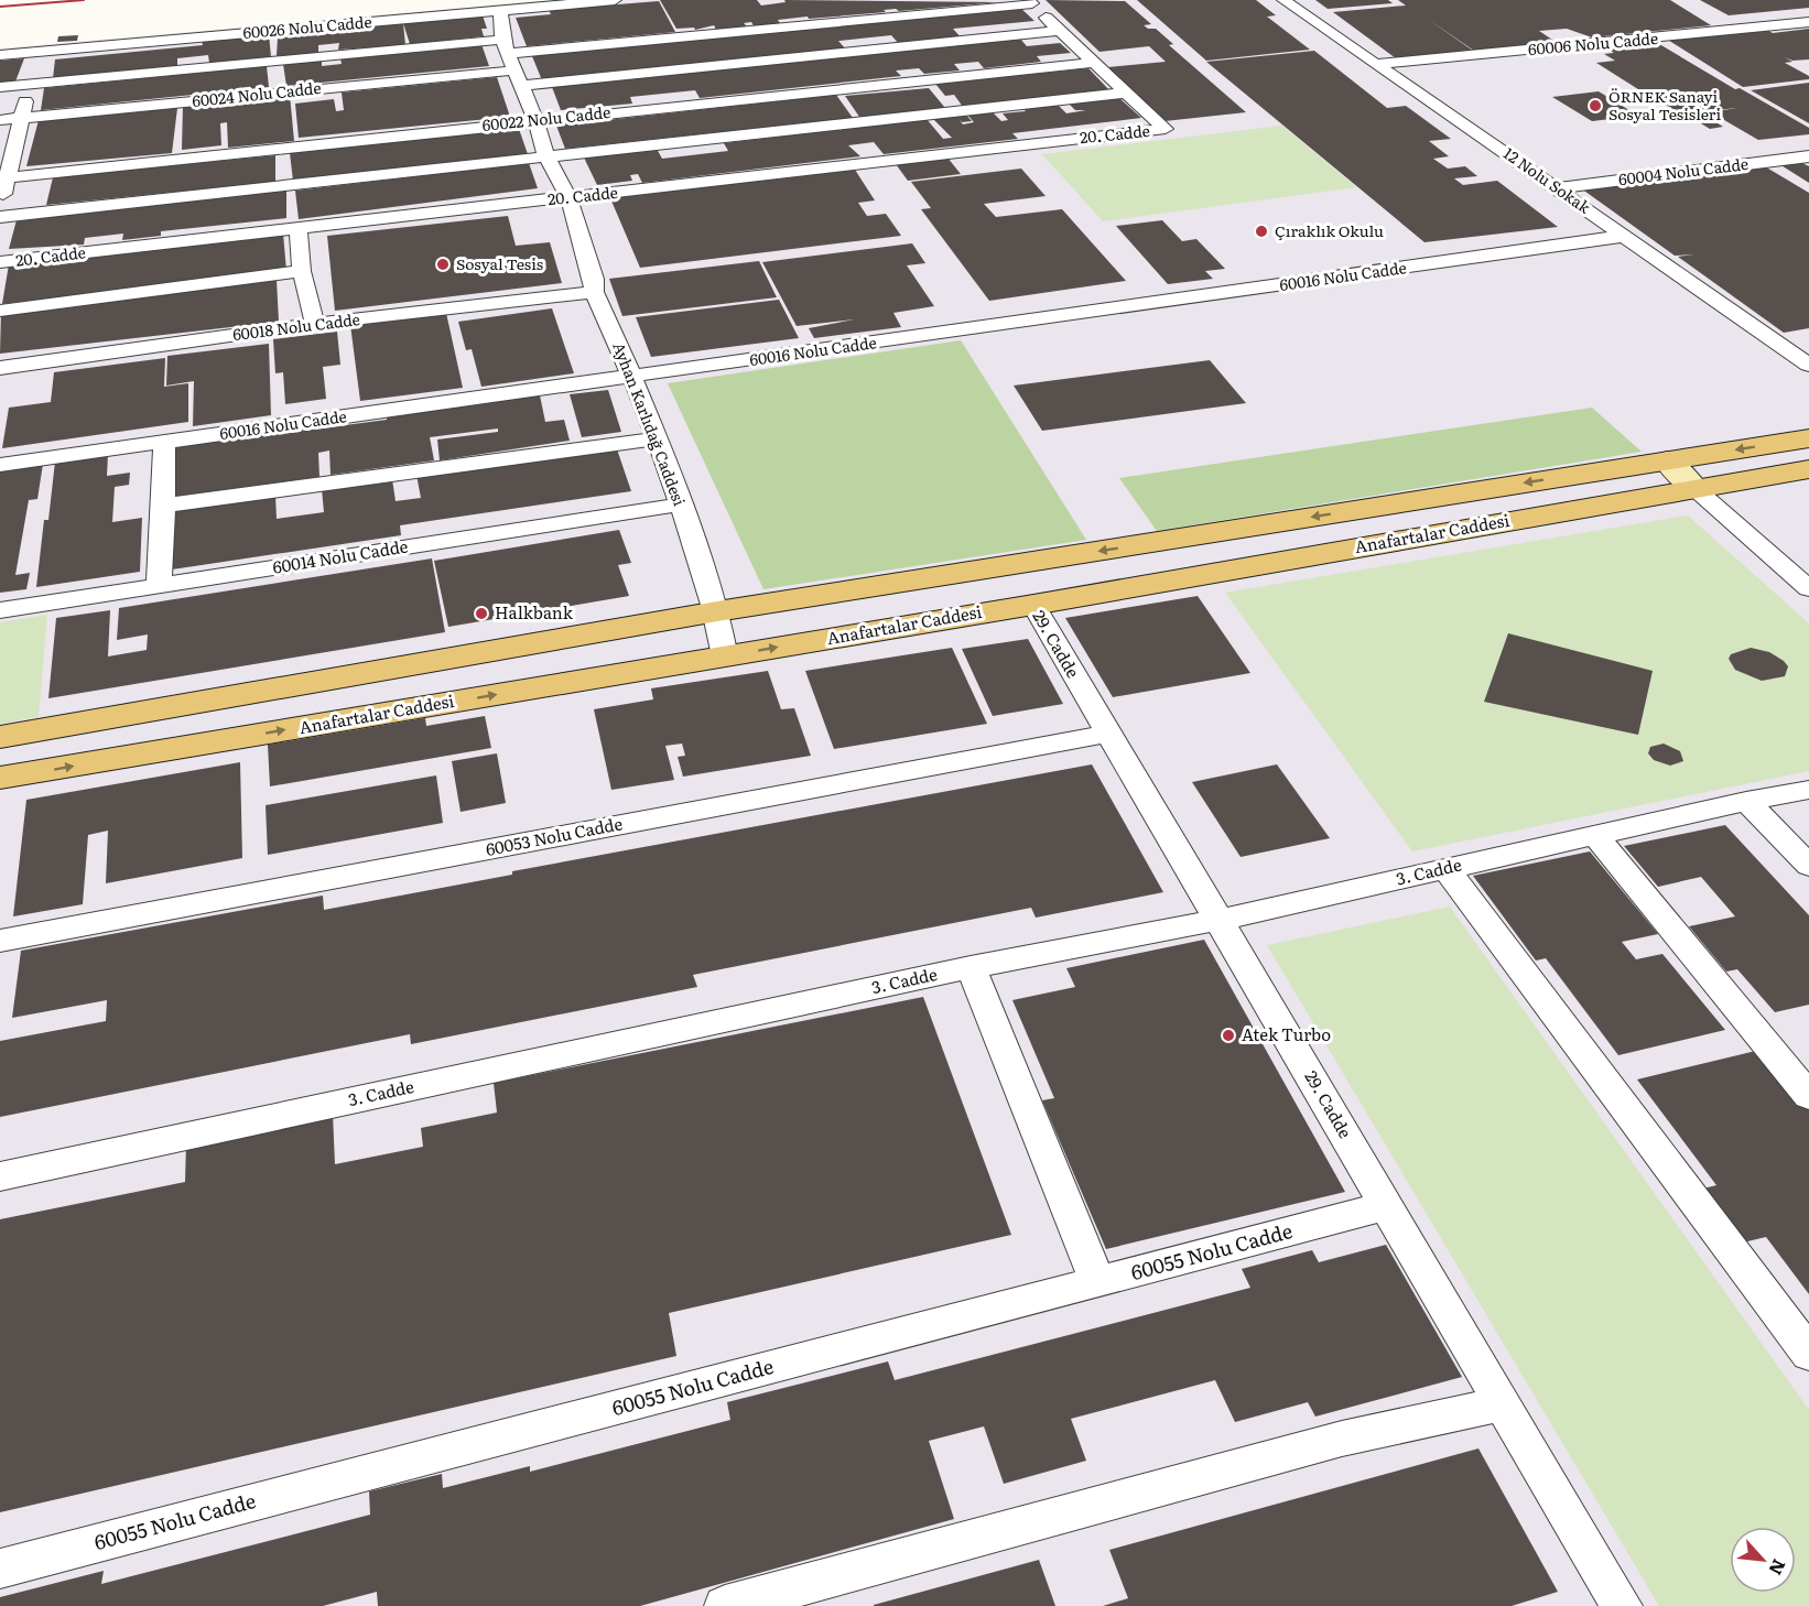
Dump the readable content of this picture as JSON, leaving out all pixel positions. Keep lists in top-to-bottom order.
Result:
{
  "streets": {
    "main road": ["Anafartalar Caddesi"],
    "street": [
      "60026 Nolu Cadde",
      "60006 Nolu Cadde",
      "60024 Nolu Cadde",
      "60022 Nolu Cadde",
      "20. Cadde",
      "60004 Nolu Cadde",
      "12 Nolu Sokak",
      "60016 Nolu Cadde",
      "60018 Nolu Cadde",
      "Ayhan Karlıdağ Caddesi",
      "60014 Nolu Cadde",
      "29. Cadde",
      "60053 Nolu Cadde",
      "3. Cadde",
      "60055 Nolu Cadde"
    ]
  },
  "crossings": [
    ["60026 Nolu Cadde", "60024 Nolu Cadde"],
    ["60026 Nolu Cadde", "Ayhan Karlıdağ Caddesi"],
    ["60006 Nolu Cadde", "12 Nolu Sokak"],
    ["60024 Nolu Cadde", "Ayhan Karlıdağ Caddesi"],
    ["60022 Nolu Cadde", "Ayhan Karlıdağ Caddesi"],
    ["20. Cadde", "Ayhan Karlıdağ Caddesi"],
    ["60004 Nolu Cadde", "12 Nolu Sokak"],
    ["12 Nolu Sokak", "60016 Nolu Cadde"],
    ["60016 Nolu Cadde", "Ayhan Karlıdağ Caddesi"],
    ["60018 Nolu Cadde", "Ayhan Karlıdağ Caddesi"],
    ["Ayhan Karlıdağ Caddesi", "Anafartalar Caddesi"],
    ["Ayhan Karlıdağ Caddesi", "60014 Nolu Cadde"],
    ["Anafartalar Caddesi", "29. Cadde"],
    ["29. Cadde", "60053 Nolu Cadde"],
    ["29. Cadde", "3. Cadde"],
    ["29. Cadde", "60055 Nolu Cadde"]
  ],
  "places": [
    "ÖRNEK Sanayi Sosyal Tesisleri",
    "Çıraklık Okulu",
    "Sosyal Tesis",
    "Halkbank",
    "Atek Turbo"
  ],
  "north": "bottom right"
}
